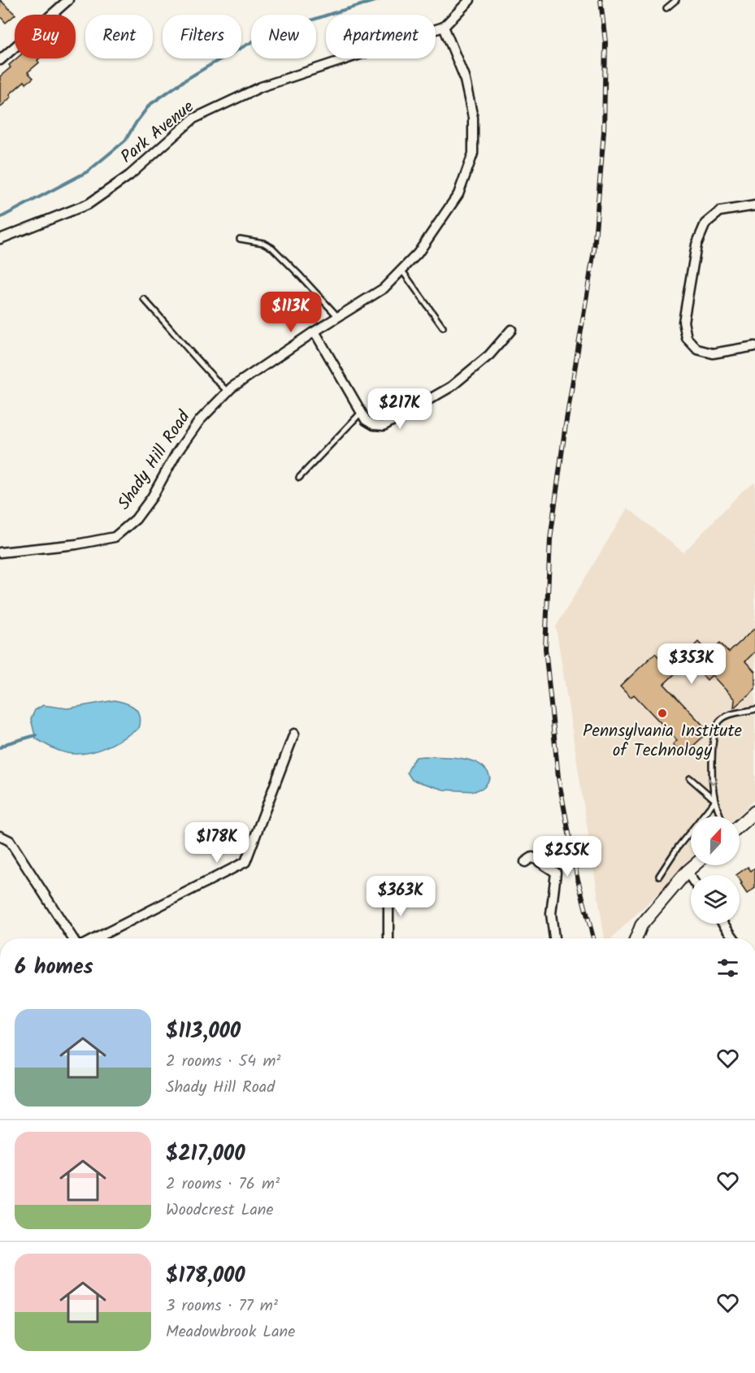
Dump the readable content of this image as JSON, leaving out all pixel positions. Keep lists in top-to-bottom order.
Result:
{
  "streets": {
    "street": ["Park Avenue", "Shady Hill Road"]
  },
  "crossings": [
    ["Park Avenue", "Shady Hill Road"]
  ],
  "places": ["Pennsylvania Institute of Technology"],
  "north": "top",
  "page": {
    "chip": [
      "Buy",
      "Rent",
      "Filters",
      "New",
      "Apartment"
    ],
    "price": [
      "$113K",
      "$217K",
      "$353K",
      "$178K",
      "$255K",
      "$363K"
    ],
    "heading": "6 homes",
    "list": [
      {
        "name": "$113,000",
        "note": "2 rooms · 54 m² · Shady Hill Road"
      },
      {
        "name": "$217,000",
        "note": "2 rooms · 76 m² · Woodcrest Lane"
      },
      {
        "name": "$178,000",
        "note": "3 rooms · 77 m² · Meadowbrook Lane"
      }
    ]
  }
}
